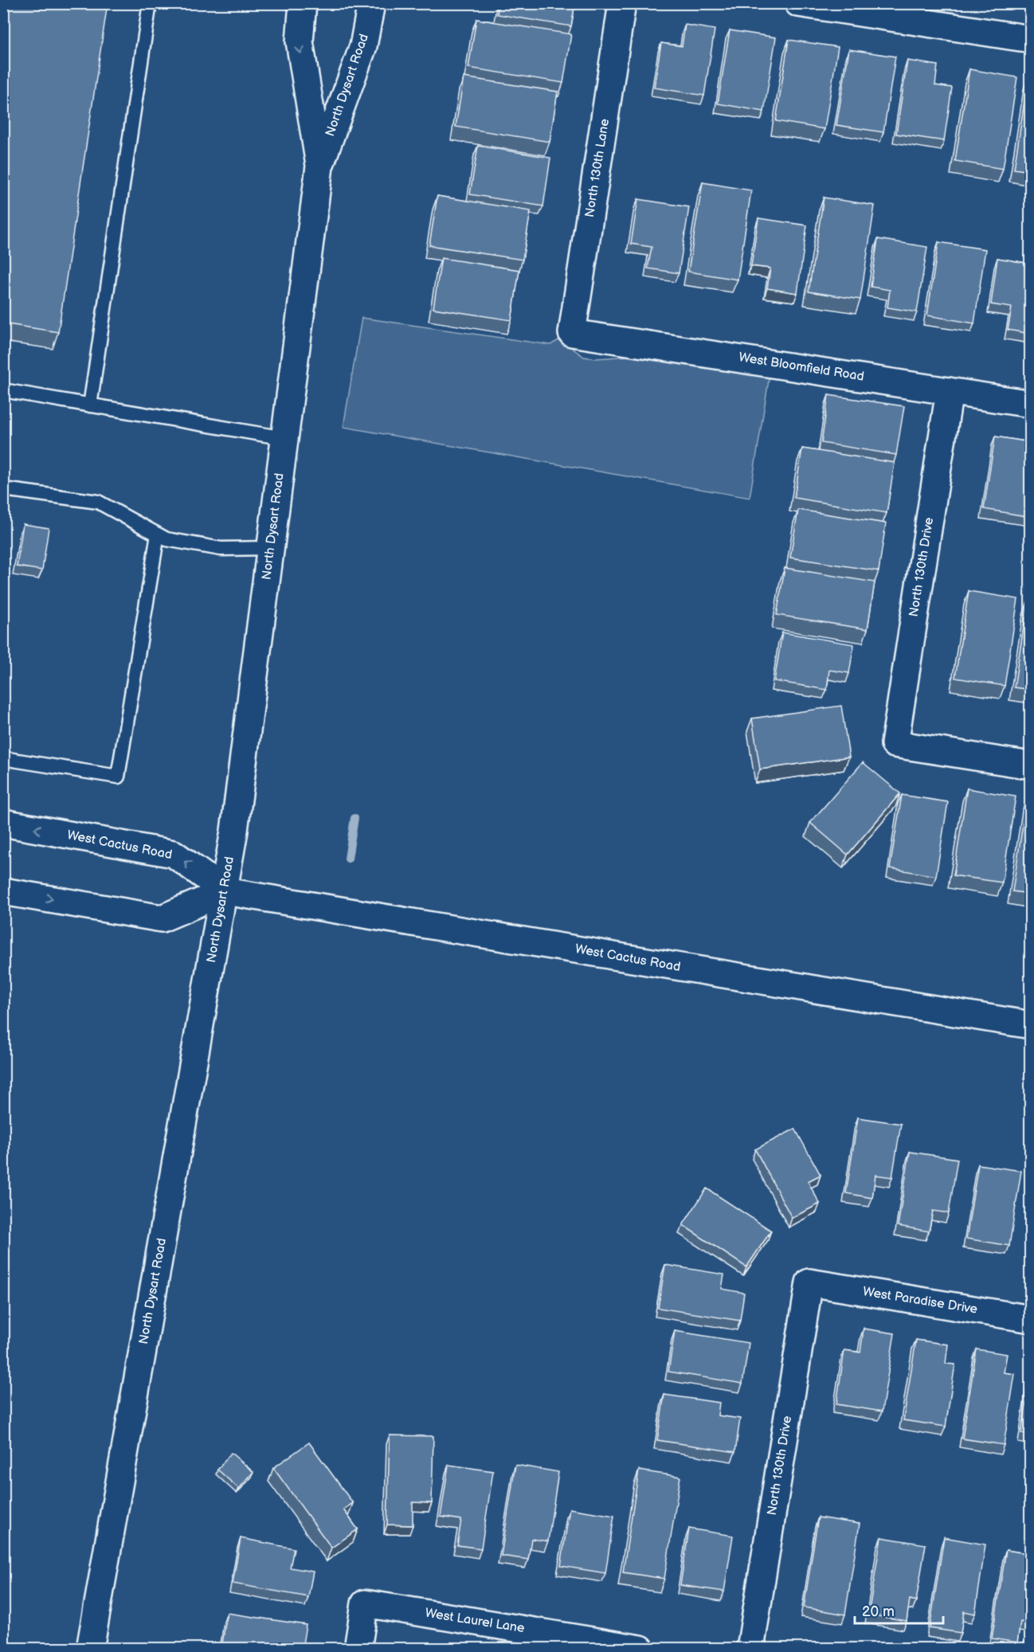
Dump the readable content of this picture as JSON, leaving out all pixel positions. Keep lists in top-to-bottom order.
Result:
{
  "streets": {
    "main road": [
      "North Dysart Road",
      "North 130th Lane",
      "West Bloomfield Road",
      "North 130th Drive",
      "West Cactus Road",
      "West Paradise Drive",
      "West Laurel Lane"
    ]
  },
  "crossings": [
    ["North Dysart Road", "West Cactus Road"],
    ["North 130th Lane", "West Bloomfield Road"],
    ["West Bloomfield Road", "North 130th Drive"],
    ["North 130th Drive", "West Paradise Drive"]
  ],
  "scale_bar": "20 m"
}
